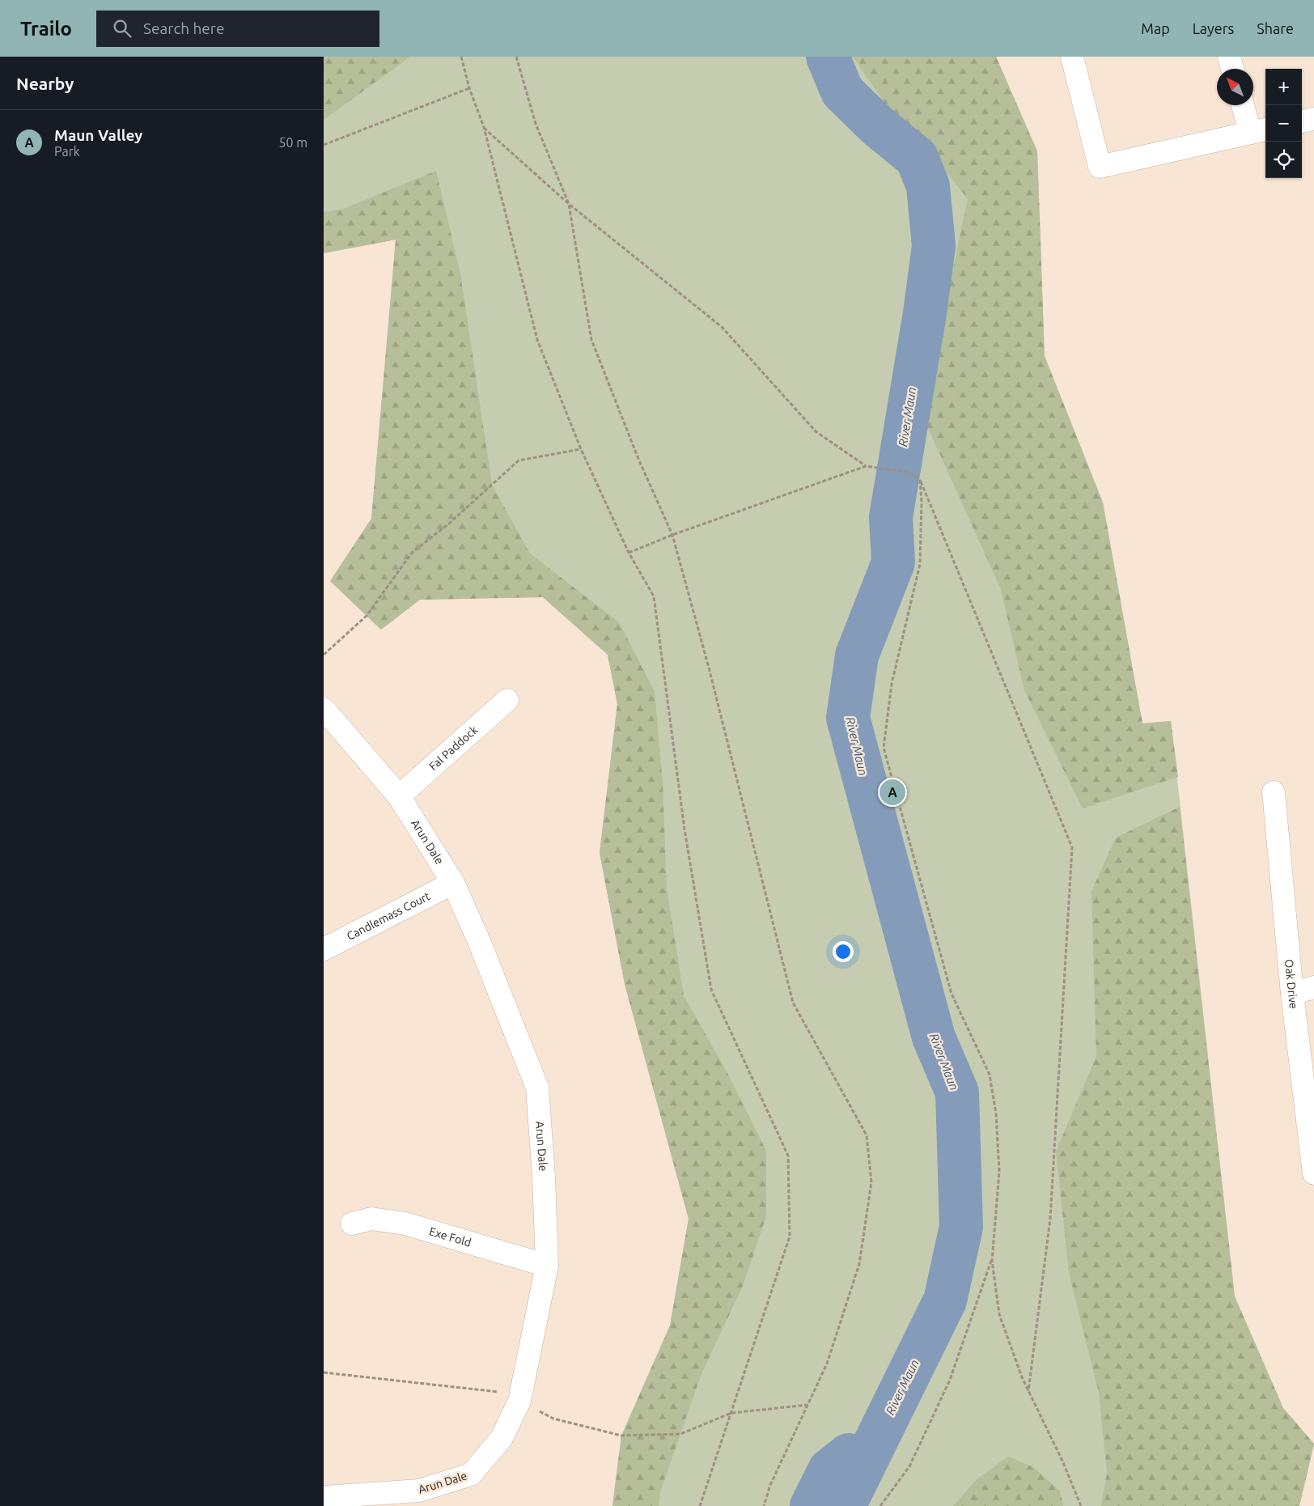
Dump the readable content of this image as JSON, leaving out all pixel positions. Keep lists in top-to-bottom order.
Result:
{
  "streets": {
    "street": [
      "Fal Paddock",
      "Arun Dale",
      "Candlemass Court",
      "Oak Drive",
      "Exe Fold"
    ]
  },
  "crossings": [
    ["Fal Paddock", "Arun Dale"],
    ["Arun Dale", "Candlemass Court"],
    ["Arun Dale", "Exe Fold"]
  ],
  "water": ["River Maun"],
  "north": "top left",
  "page": {
    "header": "Trailo",
    "search": "Search here",
    "nav": ["Map", "Layers", "Share"],
    "heading": "Nearby",
    "map_buttons": ["+", "−"],
    "list": [
      {
        "mark": "A",
        "name": "Maun Valley",
        "note": "Park",
        "value": "50 m"
      }
    ],
    "pins": "A"
  }
}
